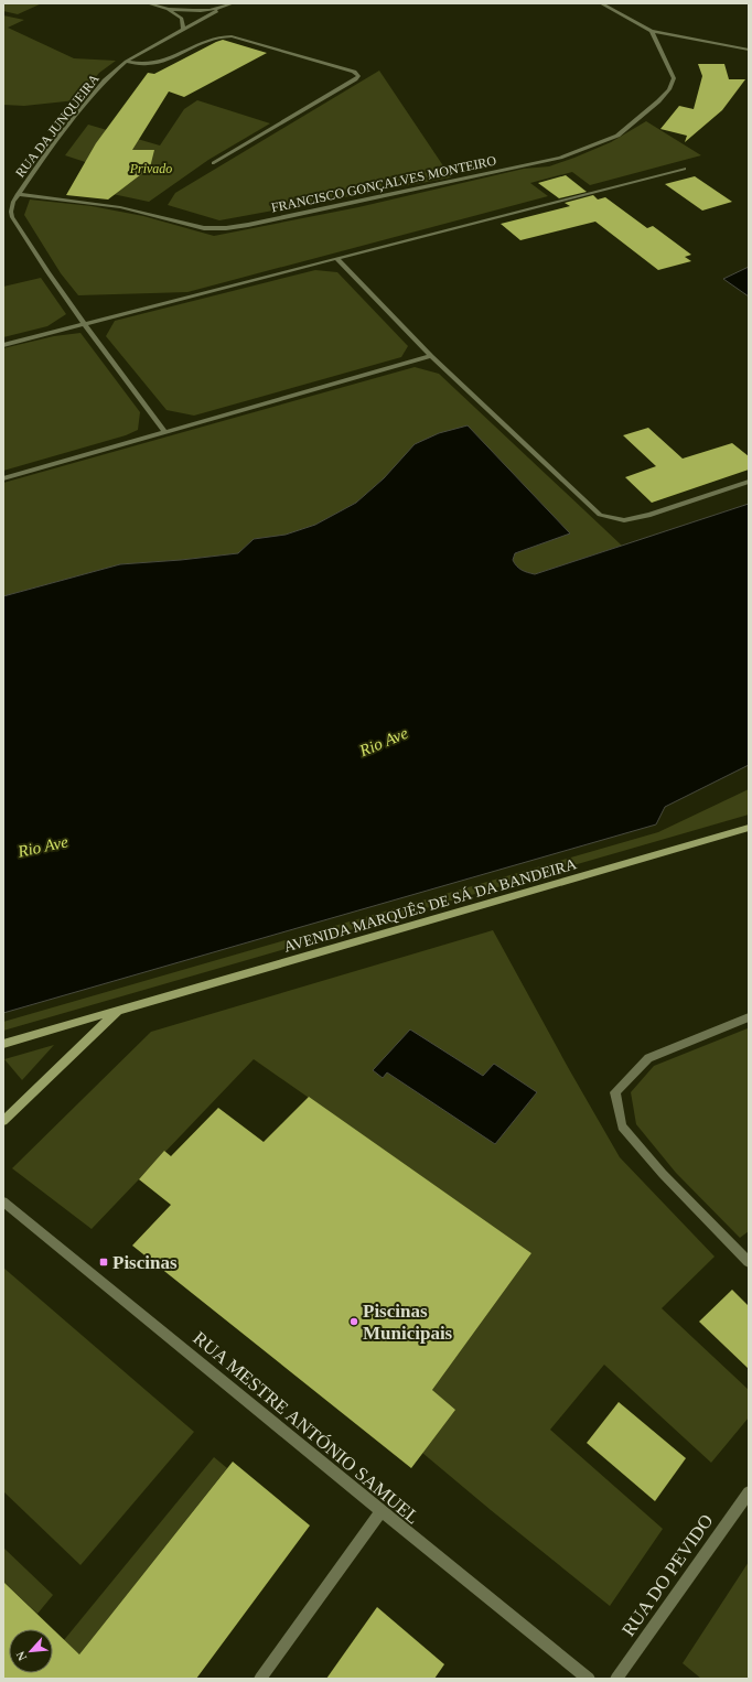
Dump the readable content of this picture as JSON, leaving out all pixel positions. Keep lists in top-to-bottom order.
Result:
{
  "streets": {
    "main road": ["AVENIDA MARQUÊS DE SÁ DA BANDEIRA"],
    "street": [
      "RUA DA JUNQUEIRA",
      "FRANCISCO GONÇALVES MONTEIRO",
      "RUA MESTRE ANTÓNIO SAMUEL",
      "RUA DO PEVIDO"
    ]
  },
  "crossings": [
    ["RUA DA JUNQUEIRA", "FRANCISCO GONÇALVES MONTEIRO"]
  ],
  "water": ["Rio Ave"],
  "parks": ["Privado"],
  "places": {
    "transit": ["Piscinas"],
    "other": ["Piscinas Municipais"]
  },
  "north": "bottom left"
}
